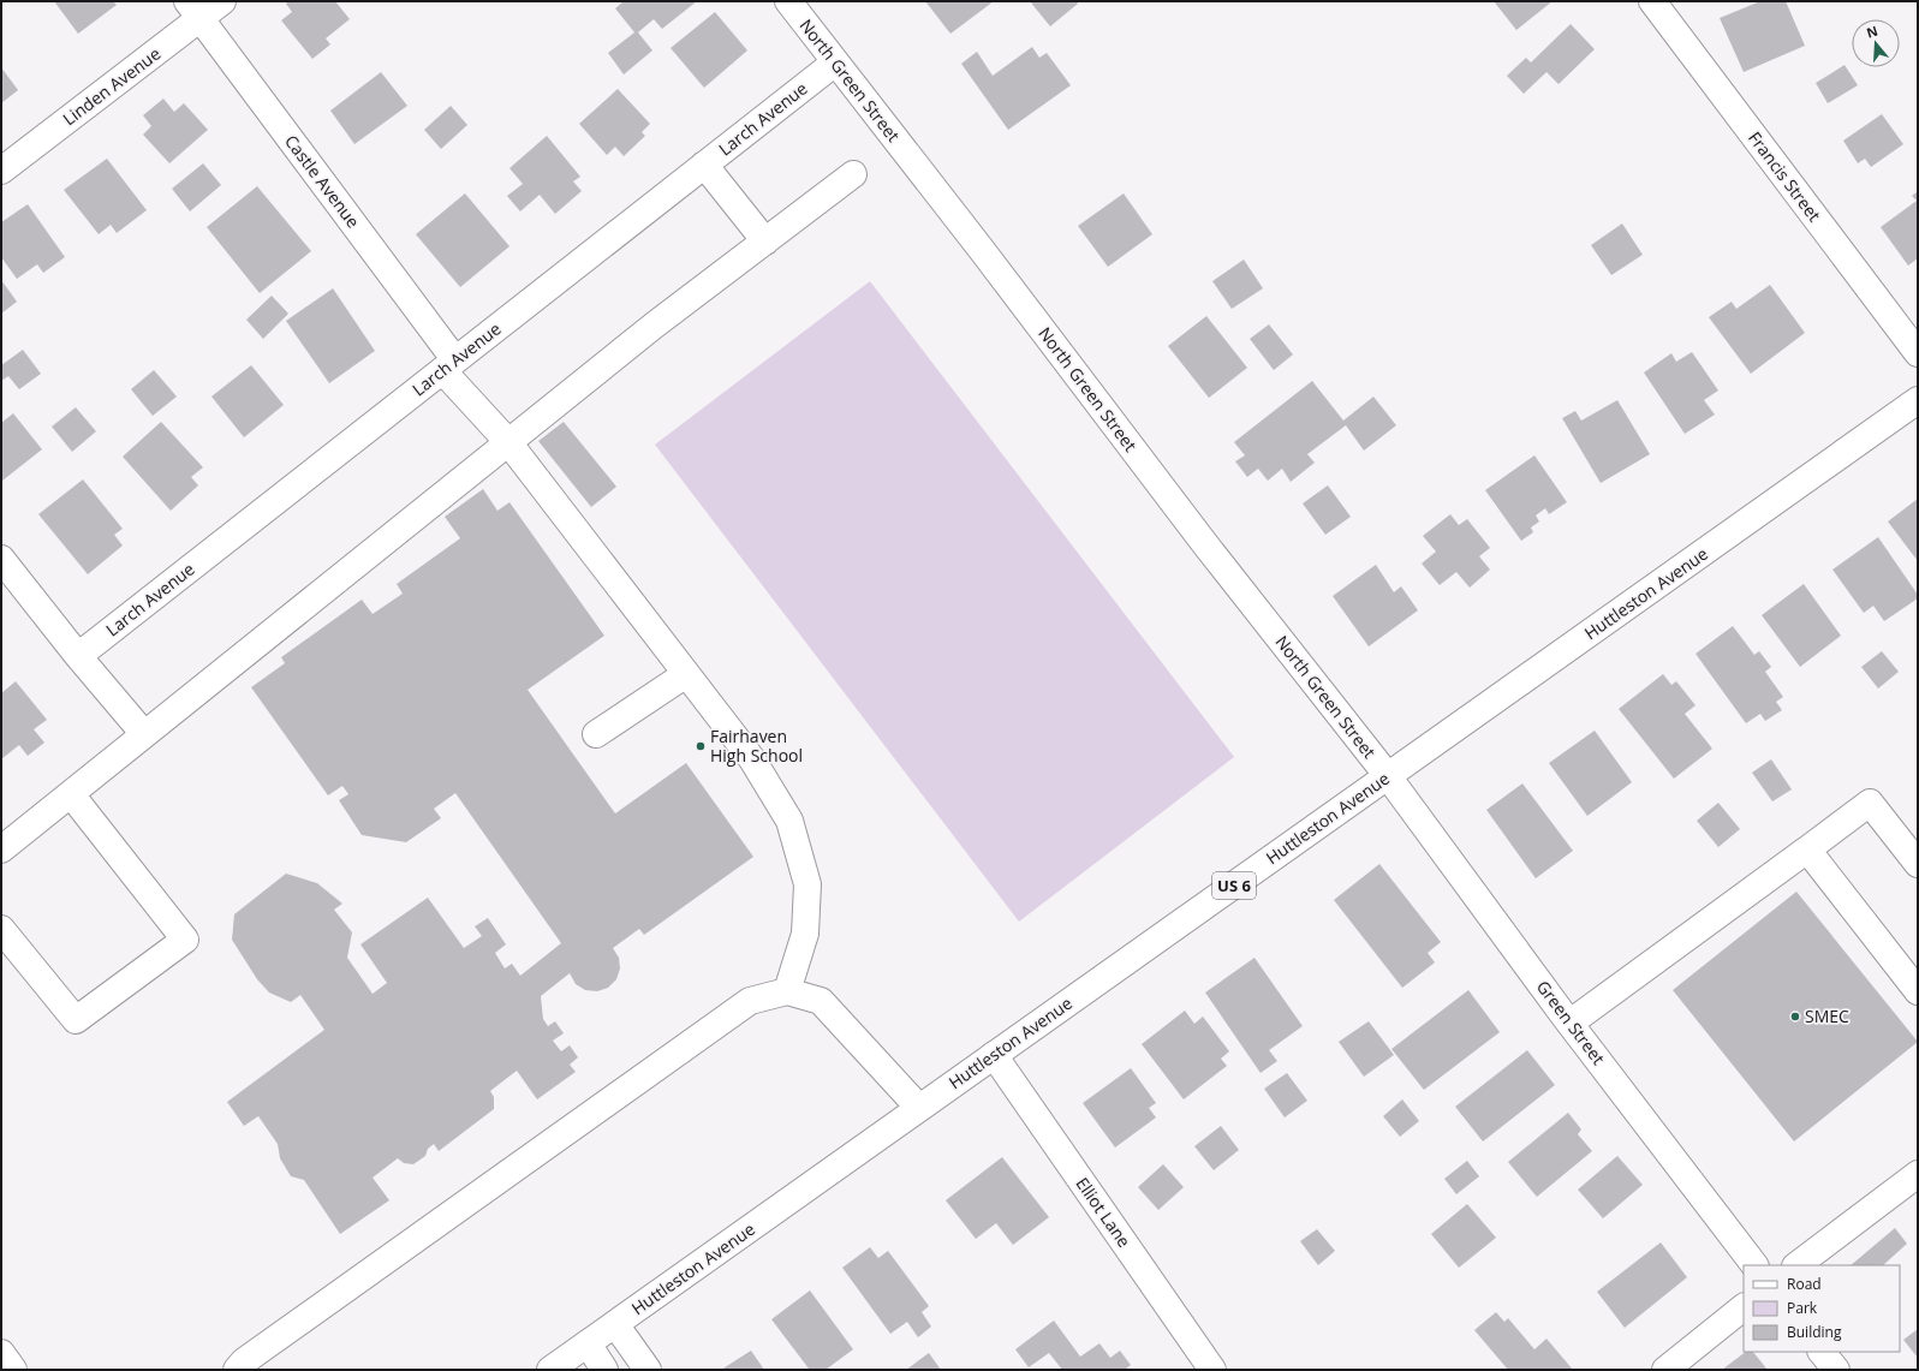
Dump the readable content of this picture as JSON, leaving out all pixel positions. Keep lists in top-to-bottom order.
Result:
{
  "streets": {
    "main road": [
      "North Green Street",
      "Linden Avenue",
      "Larch Avenue",
      "Francis Street",
      "Castle Avenue",
      "Huttleston Avenue",
      "US 6",
      "Green Street",
      "Elliot Lane"
    ]
  },
  "crossings": [
    ["North Green Street", "Larch Avenue"],
    ["North Green Street", "Huttleston Avenue"],
    ["North Green Street", "Green Street"],
    ["Linden Avenue", "Castle Avenue"],
    ["Larch Avenue", "Castle Avenue"],
    ["Huttleston Avenue", "Green Street"],
    ["Huttleston Avenue", "Elliot Lane"]
  ],
  "places": ["Fairhaven High School", "SMEC"],
  "legend": ["Road", "Park", "Building"],
  "north": "top"
}
